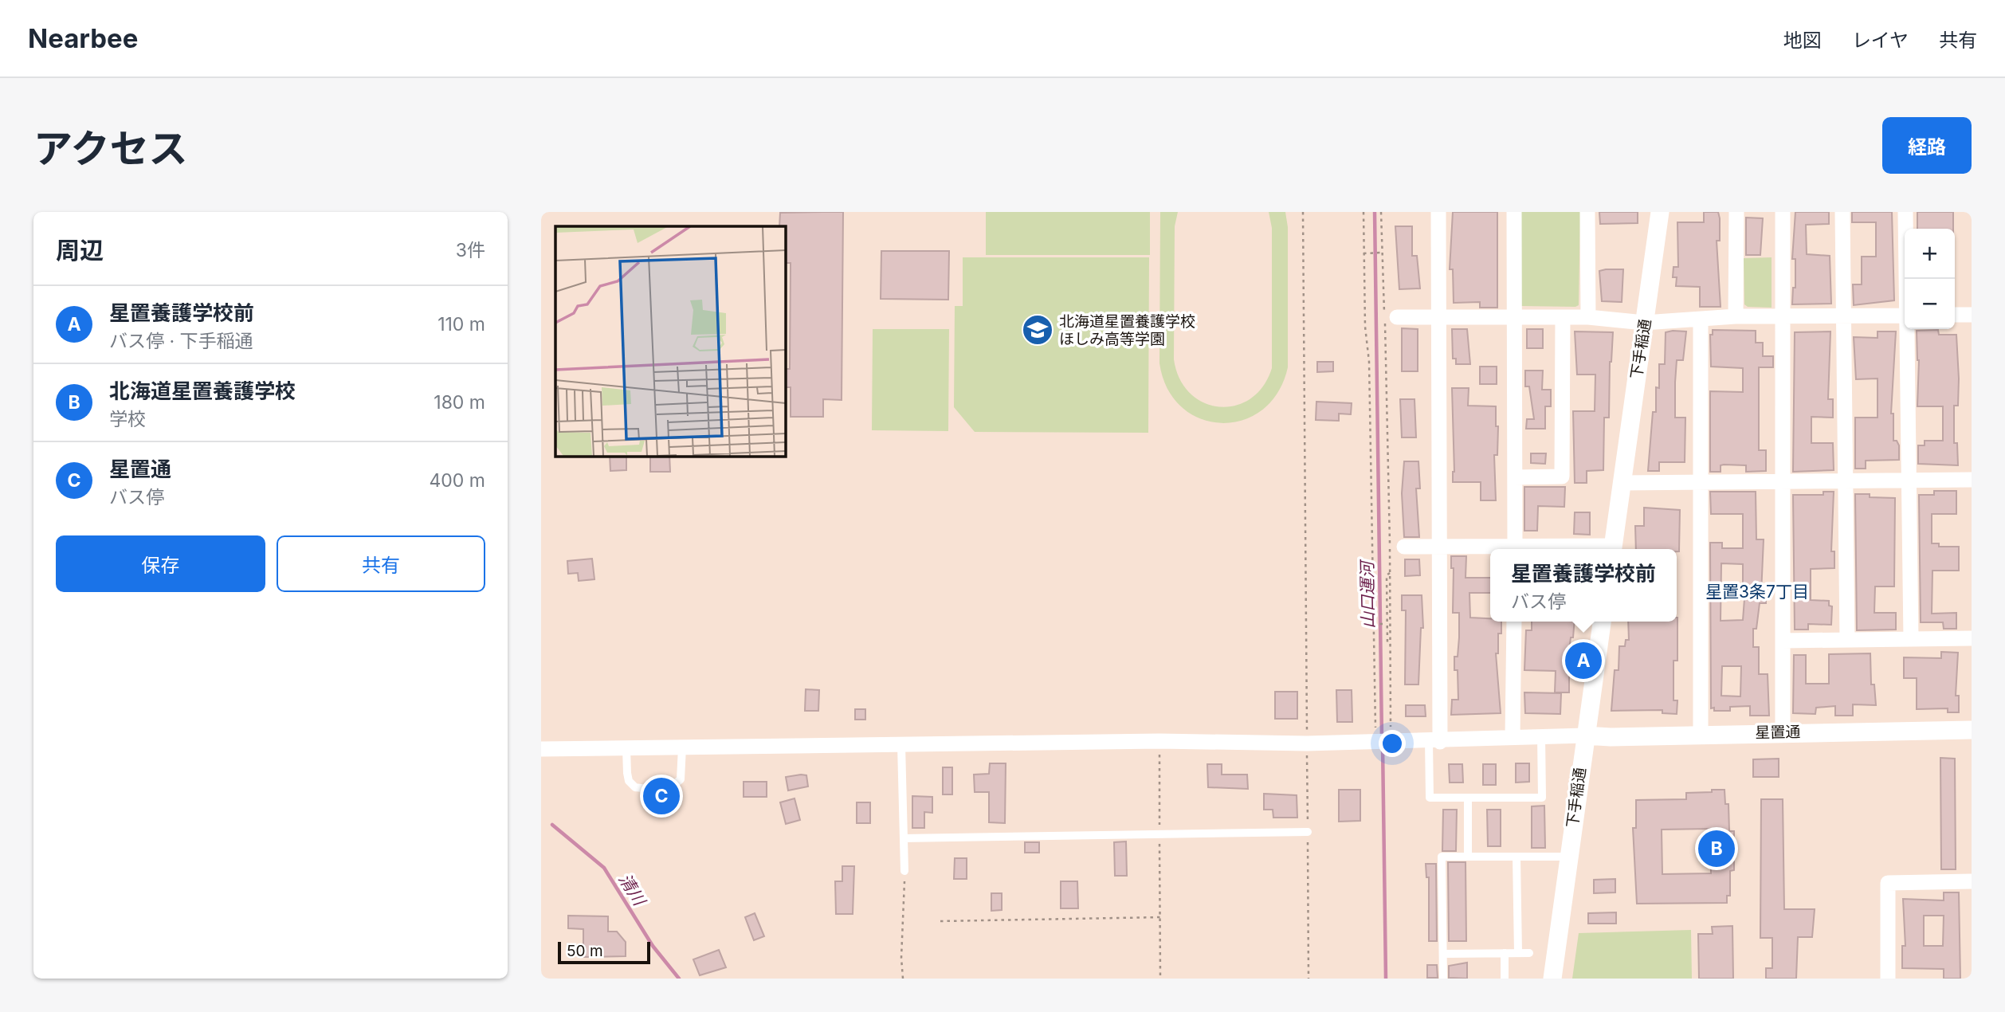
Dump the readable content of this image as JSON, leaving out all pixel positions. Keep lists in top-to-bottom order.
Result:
{
  "streets": {
    "street": ["下手稲通", "星置通"]
  },
  "crossings": [
    ["下手稲通", "星置通"]
  ],
  "districts": ["星置3条7丁目"],
  "water": ["山口運河", "清川"],
  "places": {
    "school or university": ["北海道星置養護学校 ほしみ高等学園"]
  },
  "scale_bar": "50 m",
  "page": {
    "header": "Nearbee",
    "nav": ["地図", "レイヤ", "共有"],
    "title": "アクセス",
    "buttons": [
      "経路",
      ["保存", "共有"]
    ],
    "heading": ["周辺", "3件"],
    "map_buttons": ["+", "−"],
    "list": [
      {
        "mark": "A",
        "name": "星置養護学校前",
        "note": "バス停 · 下手稲通",
        "value": "110 m"
      },
      {
        "mark": "B",
        "name": "北海道星置養護学校",
        "note": "学校",
        "value": "180 m"
      },
      {
        "mark": "C",
        "name": "星置通",
        "note": "バス停",
        "value": "400 m"
      }
    ],
    "popup": ["星置養護学校前", "バス停"],
    "pins": ["A", "C", "B"],
    "scale": "50 m"
  }
}
